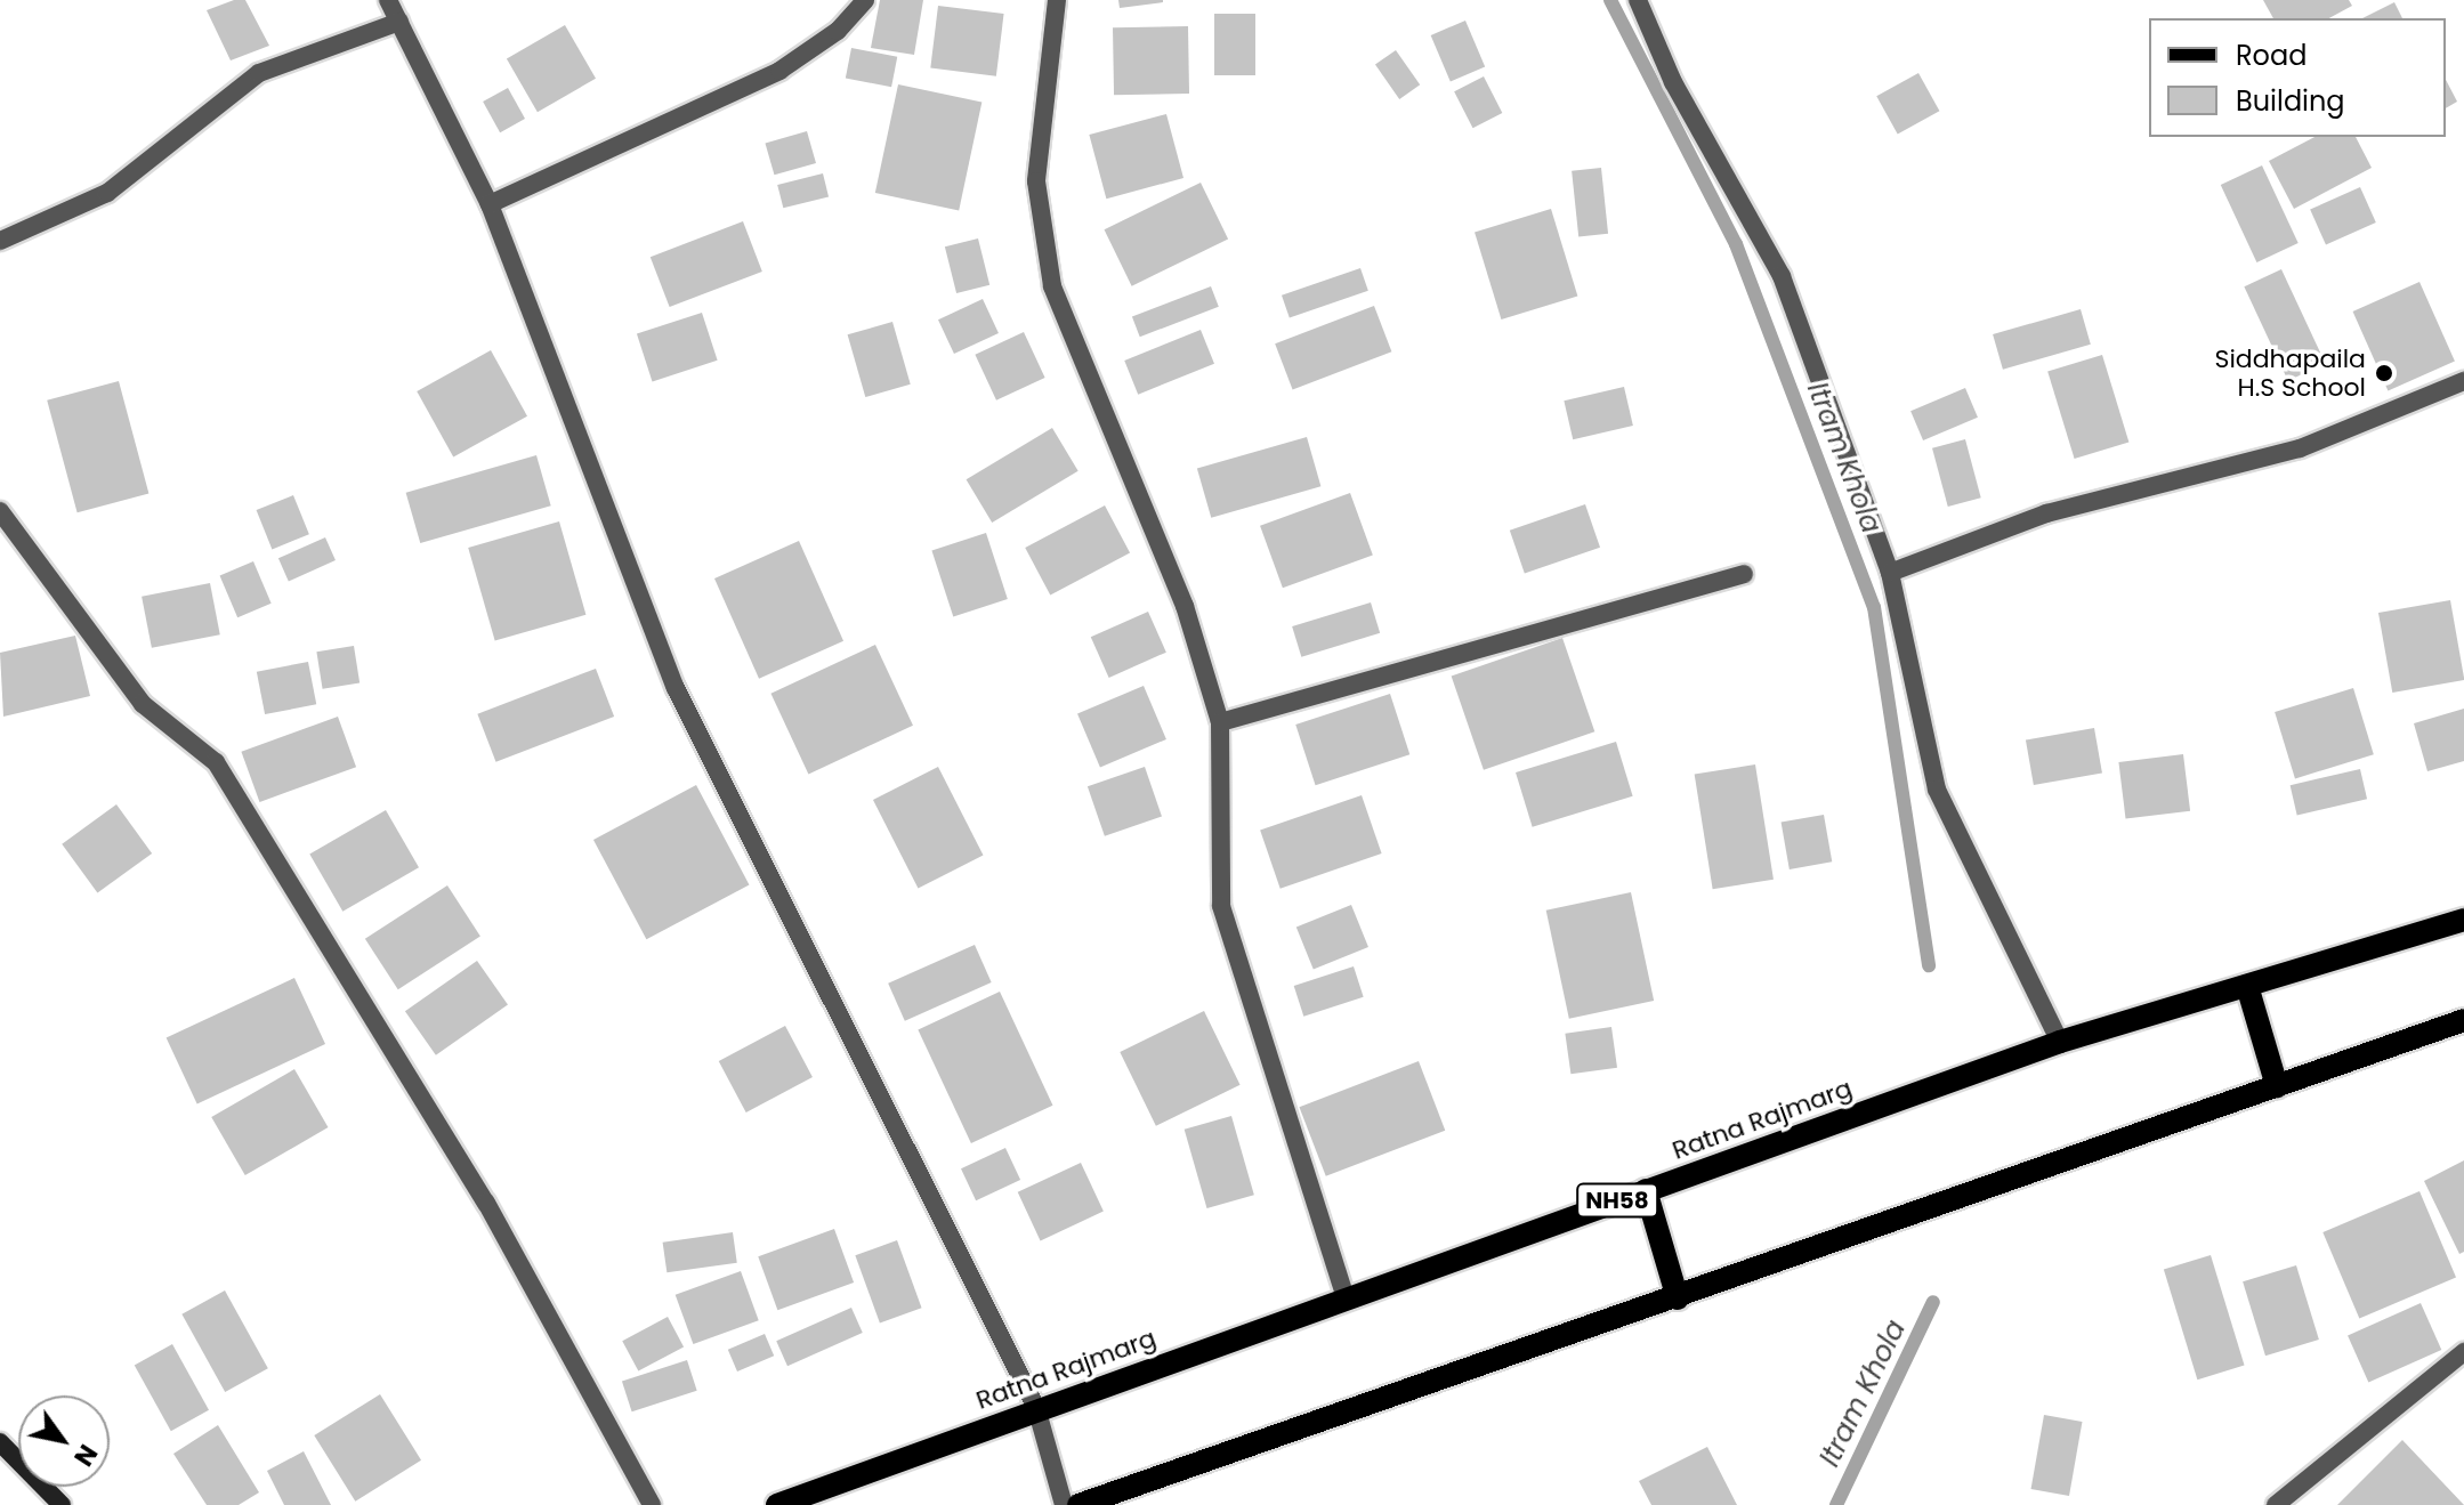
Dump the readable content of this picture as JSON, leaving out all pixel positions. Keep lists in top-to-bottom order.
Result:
{
  "streets": {
    "main road": ["Ratna Rajmarg", "NH58"]
  },
  "water": ["Itram Khola"],
  "places": ["Siddhapaila H.S School"],
  "legend": ["Road", "Building"],
  "north": "bottom right"
}
